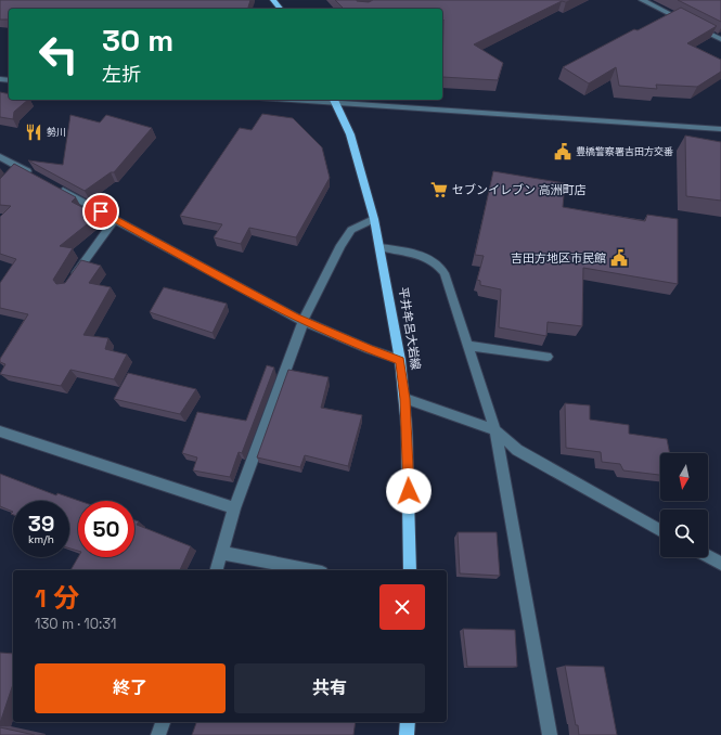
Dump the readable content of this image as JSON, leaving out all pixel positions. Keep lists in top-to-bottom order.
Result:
{
  "streets": {
    "main road": ["平井牟呂大岩線"]
  },
  "places": {
    "restaurant": ["勢川"],
    "public building": ["豊橋警察署吉田方交番", "吉田方地区市民館"],
    "supermarket": ["セブンイレブン 高洲町店"]
  },
  "north": "bottom",
  "page": {
    "turn": ["30 m", "左折"],
    "speed": "39 km/h",
    "limit": "50",
    "heading": ["1 分", "130 m · 10:31"],
    "buttons": ["終了", "共有"]
  }
}
